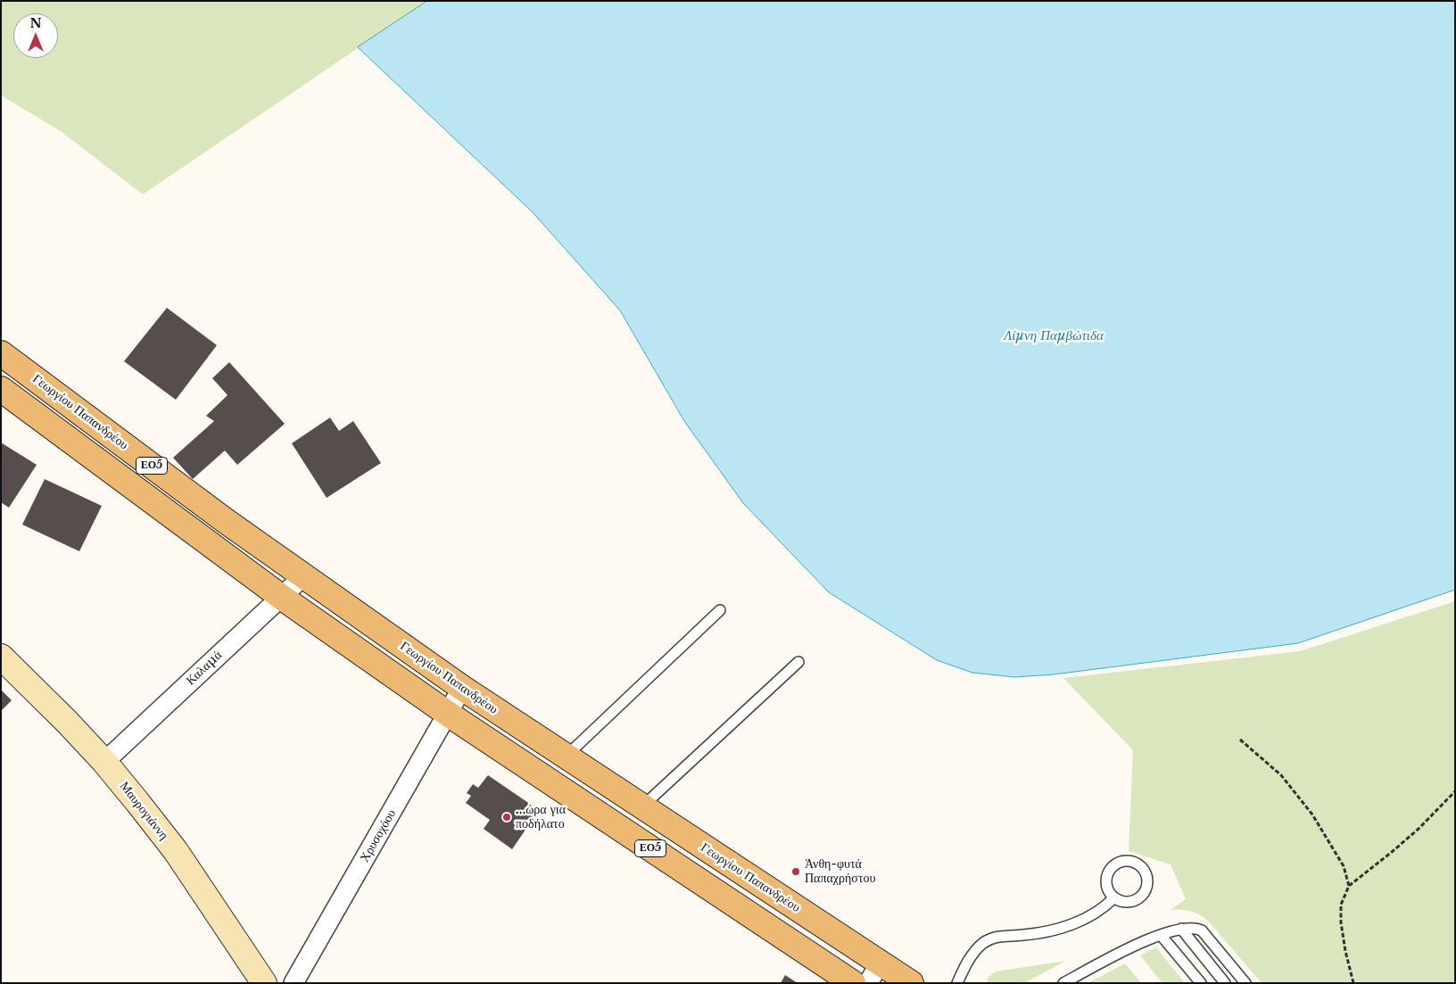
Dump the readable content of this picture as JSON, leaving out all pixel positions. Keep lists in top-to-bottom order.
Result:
{
  "streets": {
    "main road": ["Γεωργίου Παπανδρέου", "ΕΟ5", "Μαυρογιάννη"],
    "street": ["Καλαμά", "Χρυσοχόου"]
  },
  "crossings": [
    ["Γεωργίου Παπανδρέου", "Καλαμά"],
    ["Γεωργίου Παπανδρέου", "Χρυσοχόου"],
    ["ΕΟ5", "Καλαμά"],
    ["ΕΟ5", "Χρυσοχόου"],
    ["Καλαμά", "Μαυρογιάννη"]
  ],
  "water": ["Λίμνη Παμβώτιδα"],
  "places": ["...ώρα για ποδήλατο", "Άνθη-φυτά Παπαχρήστου"],
  "north": "top"
}
